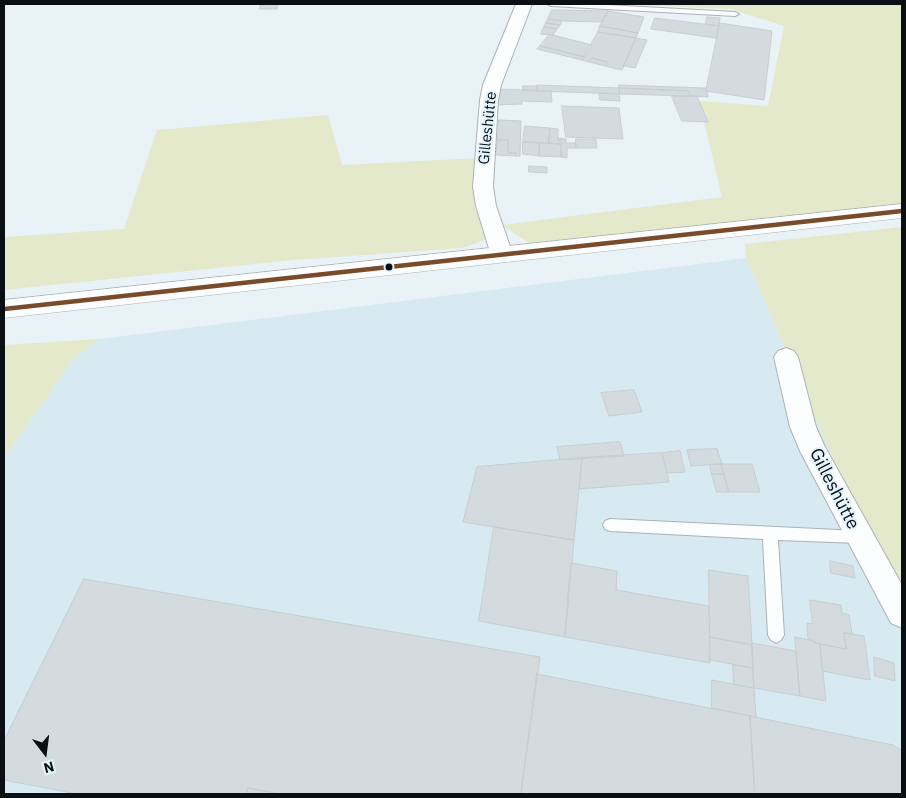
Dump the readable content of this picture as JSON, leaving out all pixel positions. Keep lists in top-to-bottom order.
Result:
{
  "streets": {
    "street": ["Gilleshütte"]
  },
  "north": "bottom"
}
